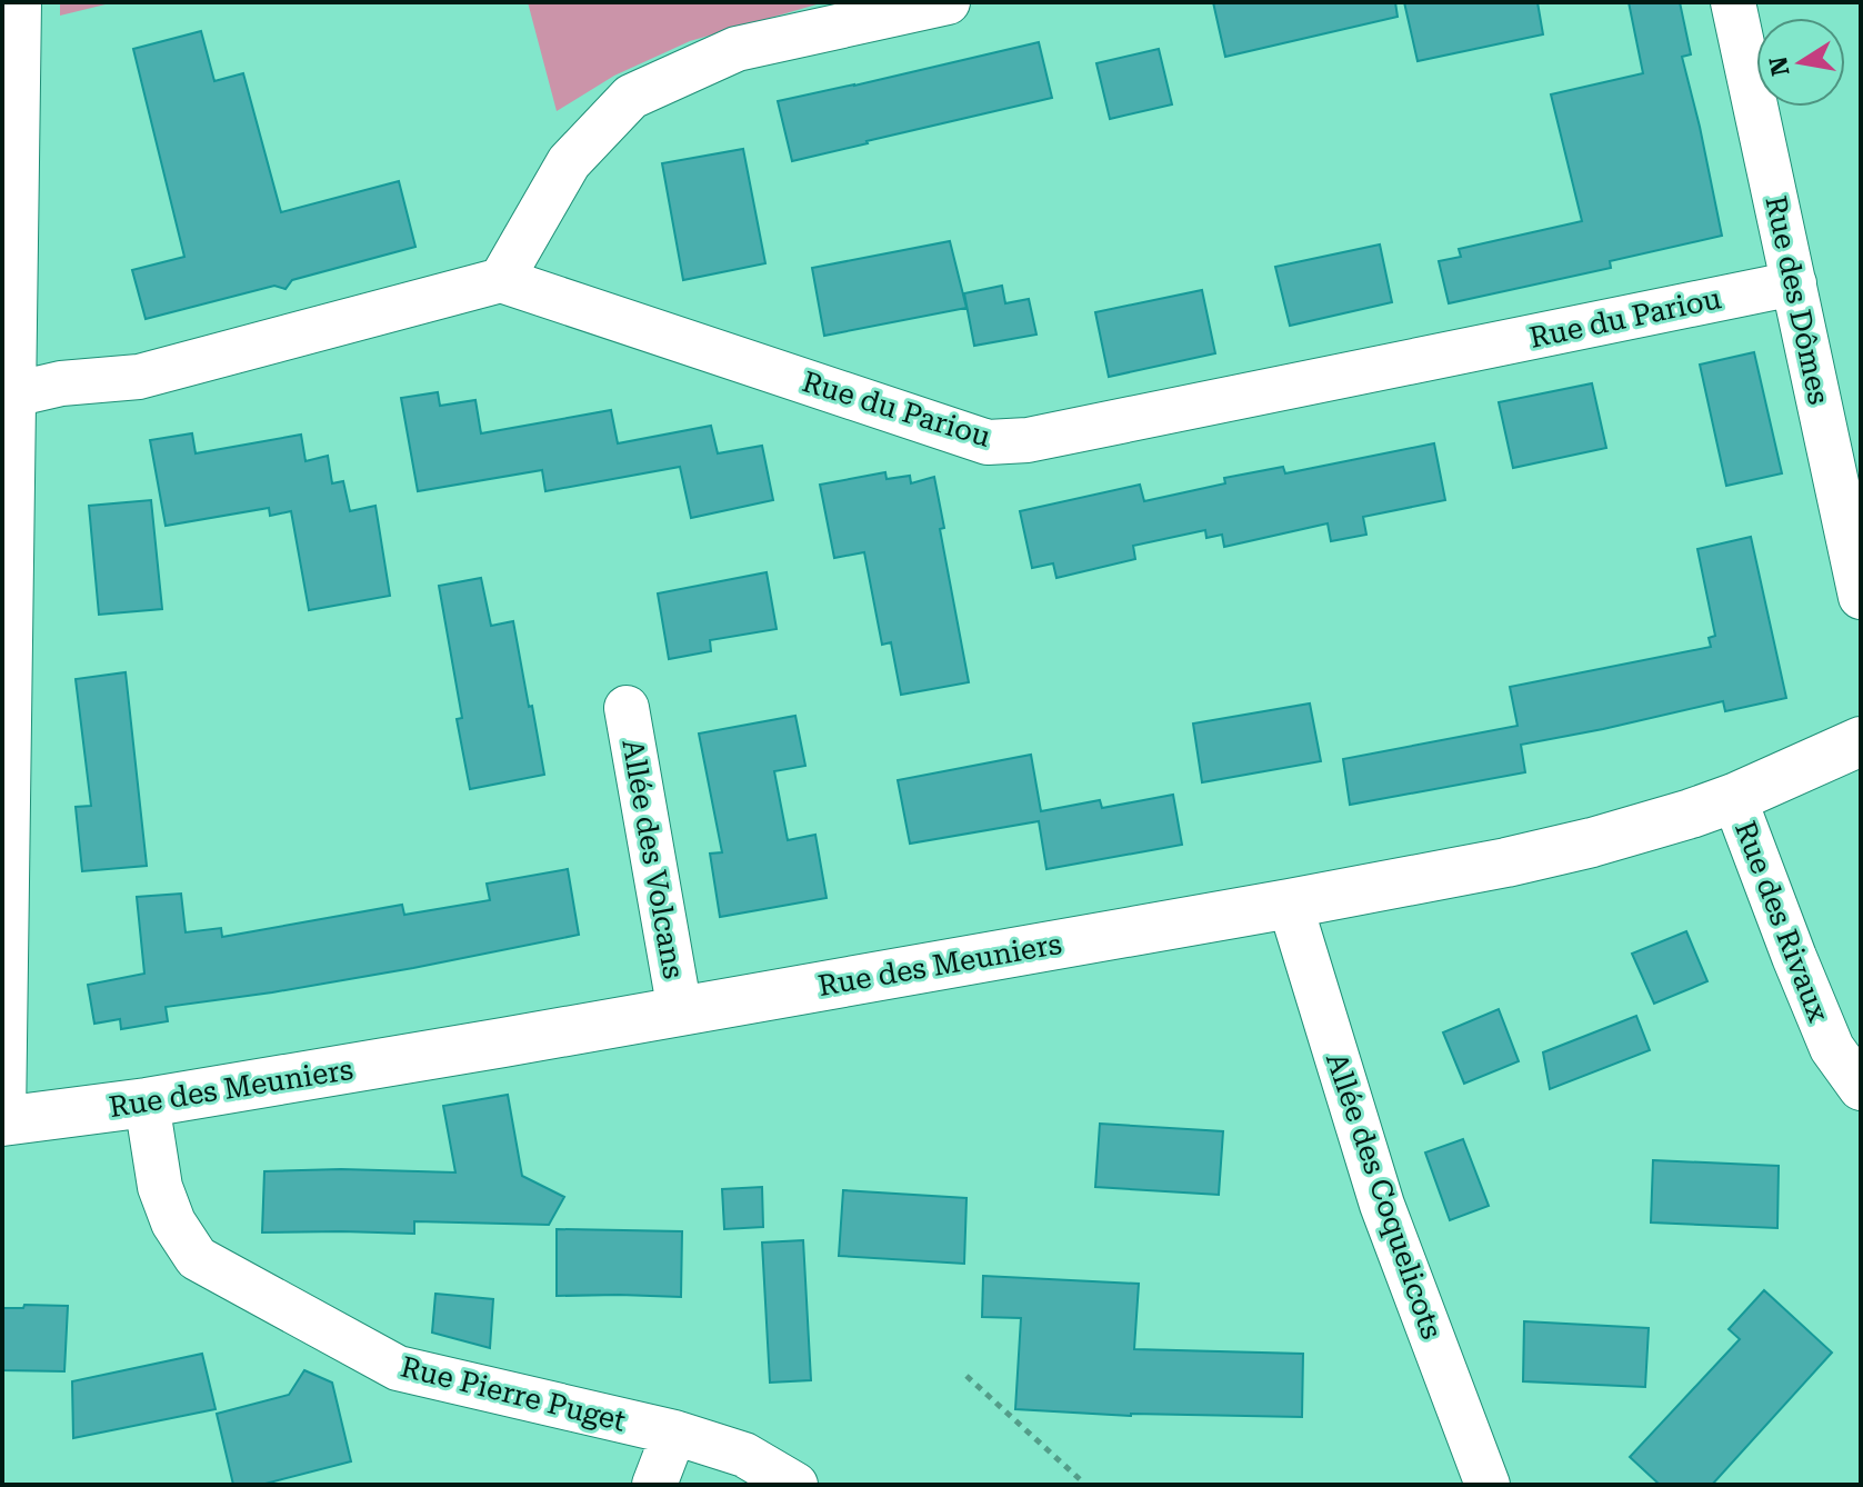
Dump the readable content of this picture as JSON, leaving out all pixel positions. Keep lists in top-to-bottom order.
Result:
{
  "streets": {
    "main road": ["Rue des Meuniers"],
    "street": [
      "Rue des Dômes",
      "Rue du Pariou",
      "Allée des Volcans",
      "Rue des Rivaux",
      "Allée des Coquelicots",
      "Rue Pierre Puget"
    ]
  },
  "crossings": [
    ["Rue des Dômes", "Rue du Pariou"],
    ["Allée des Volcans", "Rue des Meuniers"],
    ["Rue des Rivaux", "Rue des Meuniers"],
    ["Rue des Meuniers", "Allée des Coquelicots"],
    ["Rue des Meuniers", "Rue Pierre Puget"]
  ],
  "north": "left"
}
